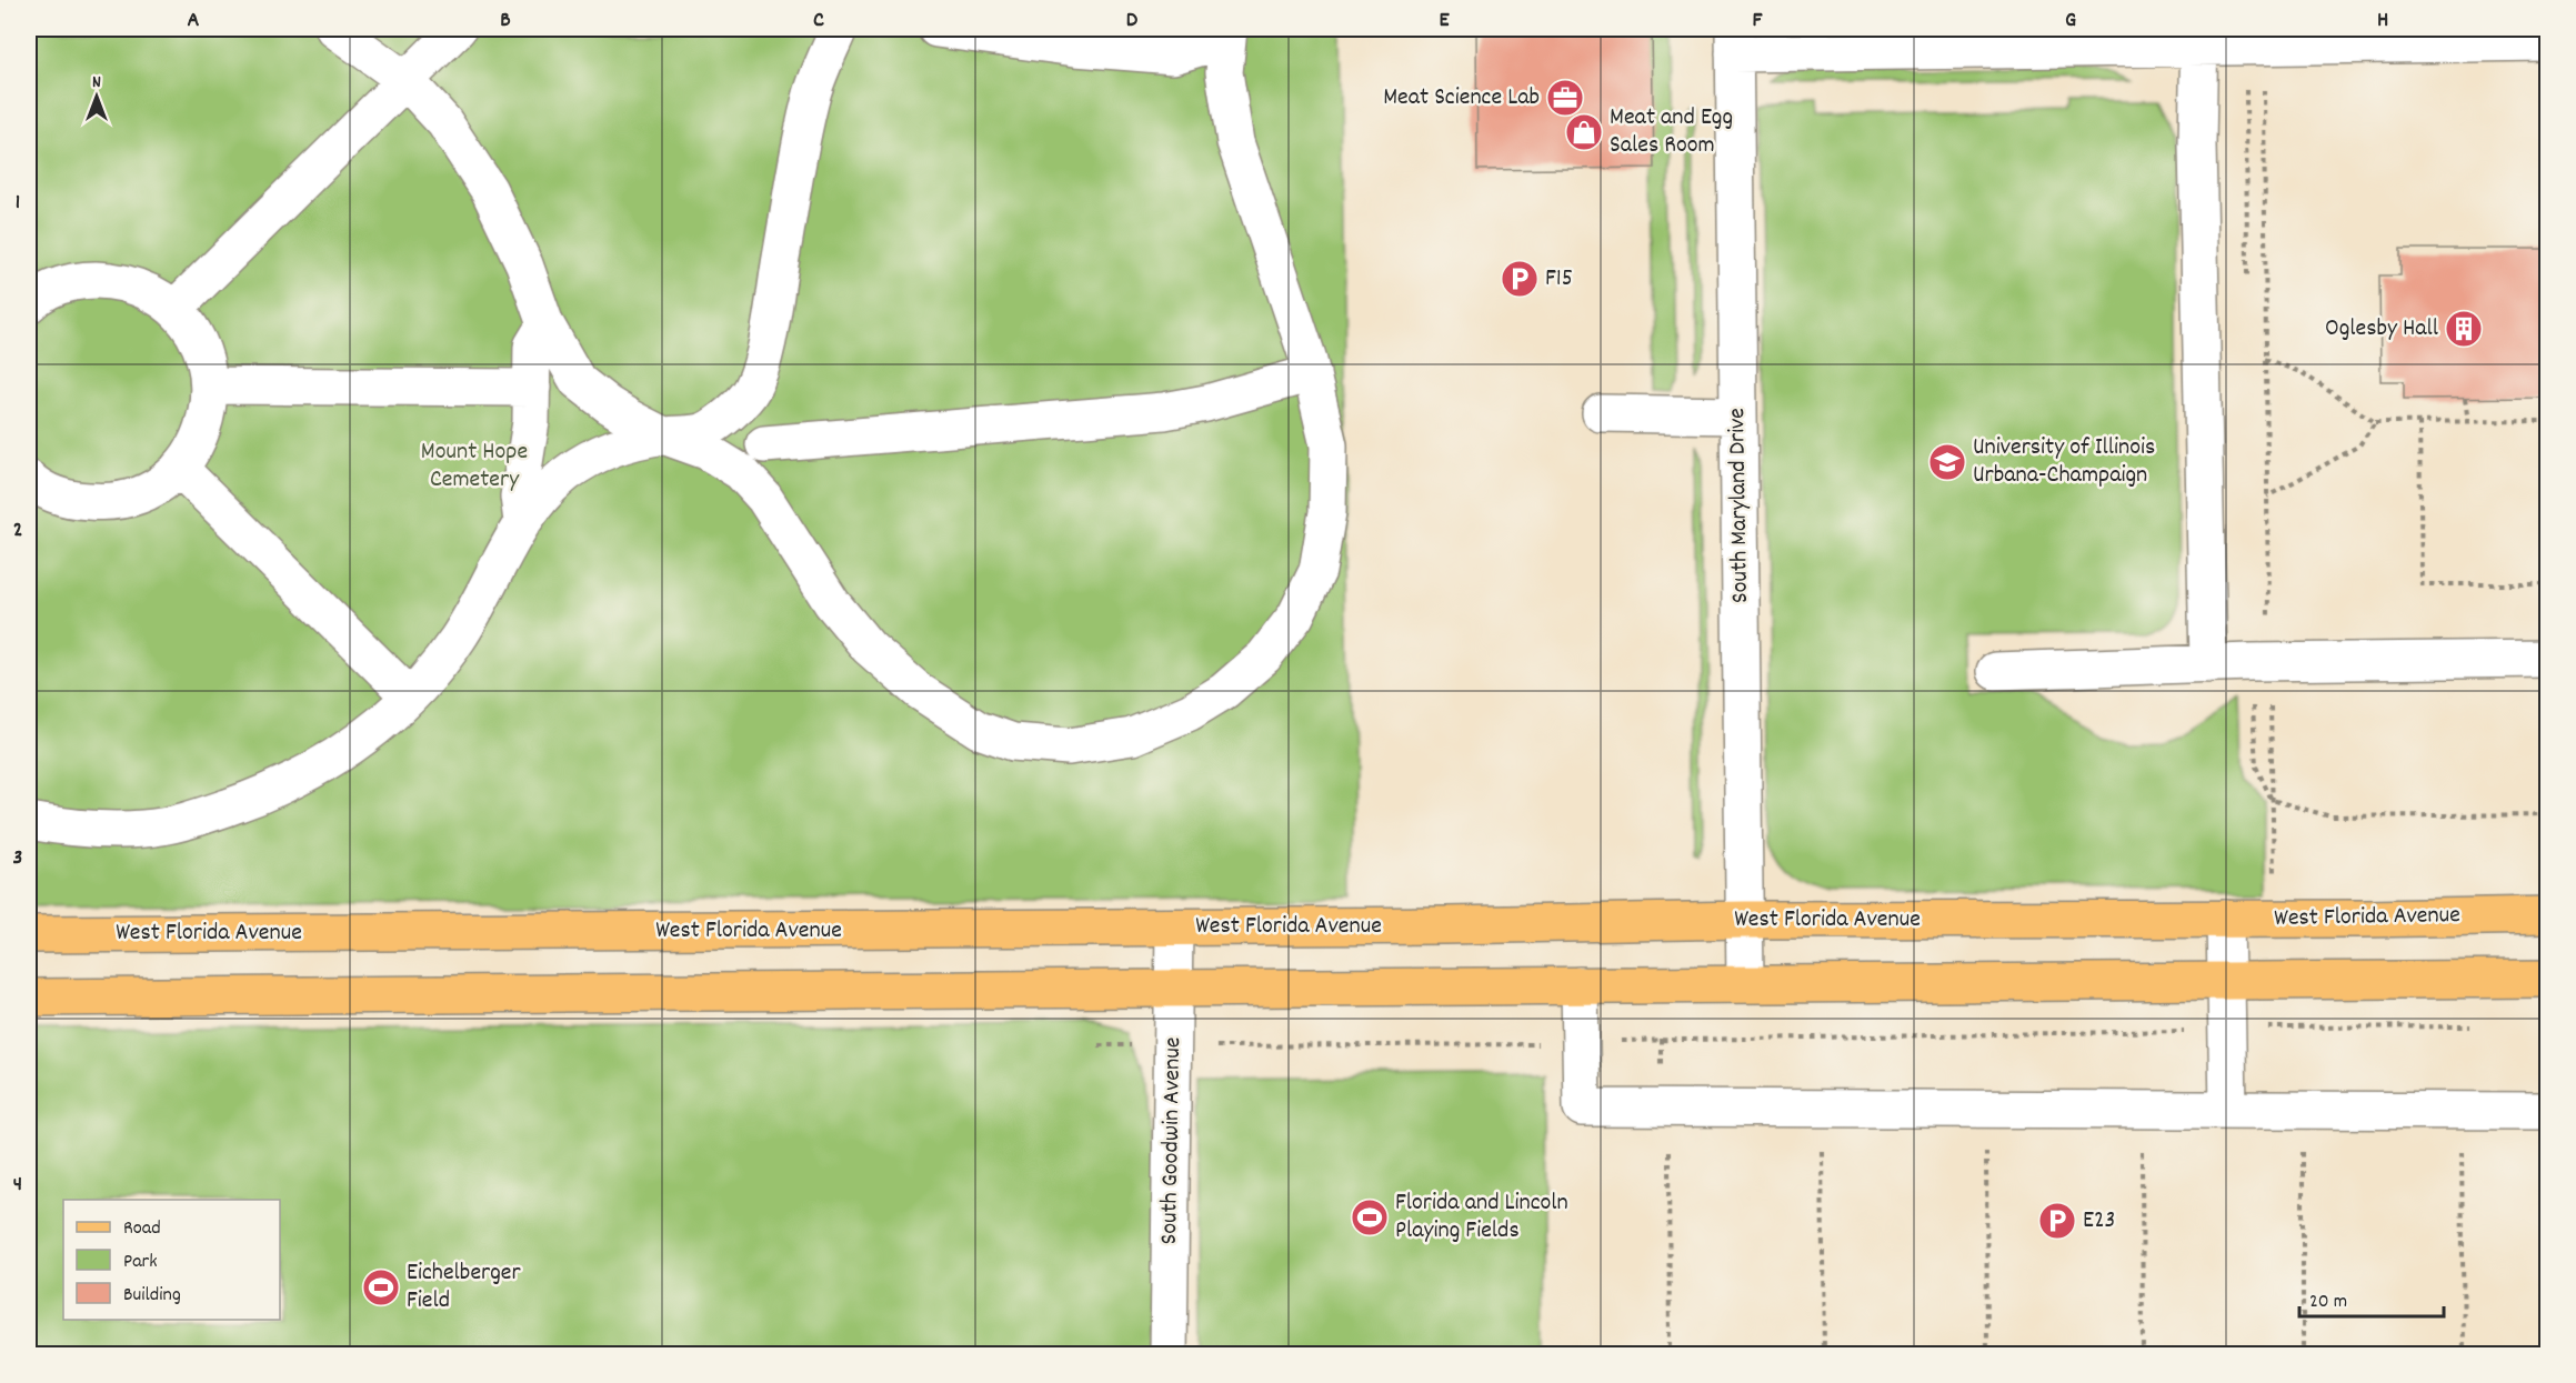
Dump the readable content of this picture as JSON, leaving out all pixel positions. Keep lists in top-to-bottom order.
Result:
{
  "streets": {
    "main road": ["West Florida Avenue"],
    "street": ["South Maryland Drive", "South Goodwin Avenue"]
  },
  "crossings": [
    ["South Maryland Drive", "West Florida Avenue"],
    ["West Florida Avenue", "South Goodwin Avenue"]
  ],
  "parks": ["Mount Hope Cemetery"],
  "places": {
    "office": ["Meat Science Lab"],
    "shop": ["Meat and Egg Sales Room"],
    "parking": ["F15", "E23"],
    "building": ["Oglesby Hall"],
    "school or university": ["University of Illinois Urbana-Champaign"],
    "sports": ["Florida and Lincoln Playing Fields", "Eichelberger Field"]
  },
  "legend": ["Road", "Park", "Building"],
  "scale_bar": "20 m",
  "north": "top",
  "grid": {
    "columns": [
      "A",
      "B",
      "C",
      "D",
      "E",
      "F",
      "G",
      "H"
    ],
    "rows": [
      "1",
      "2",
      "3",
      "4"
    ]
  }
}
